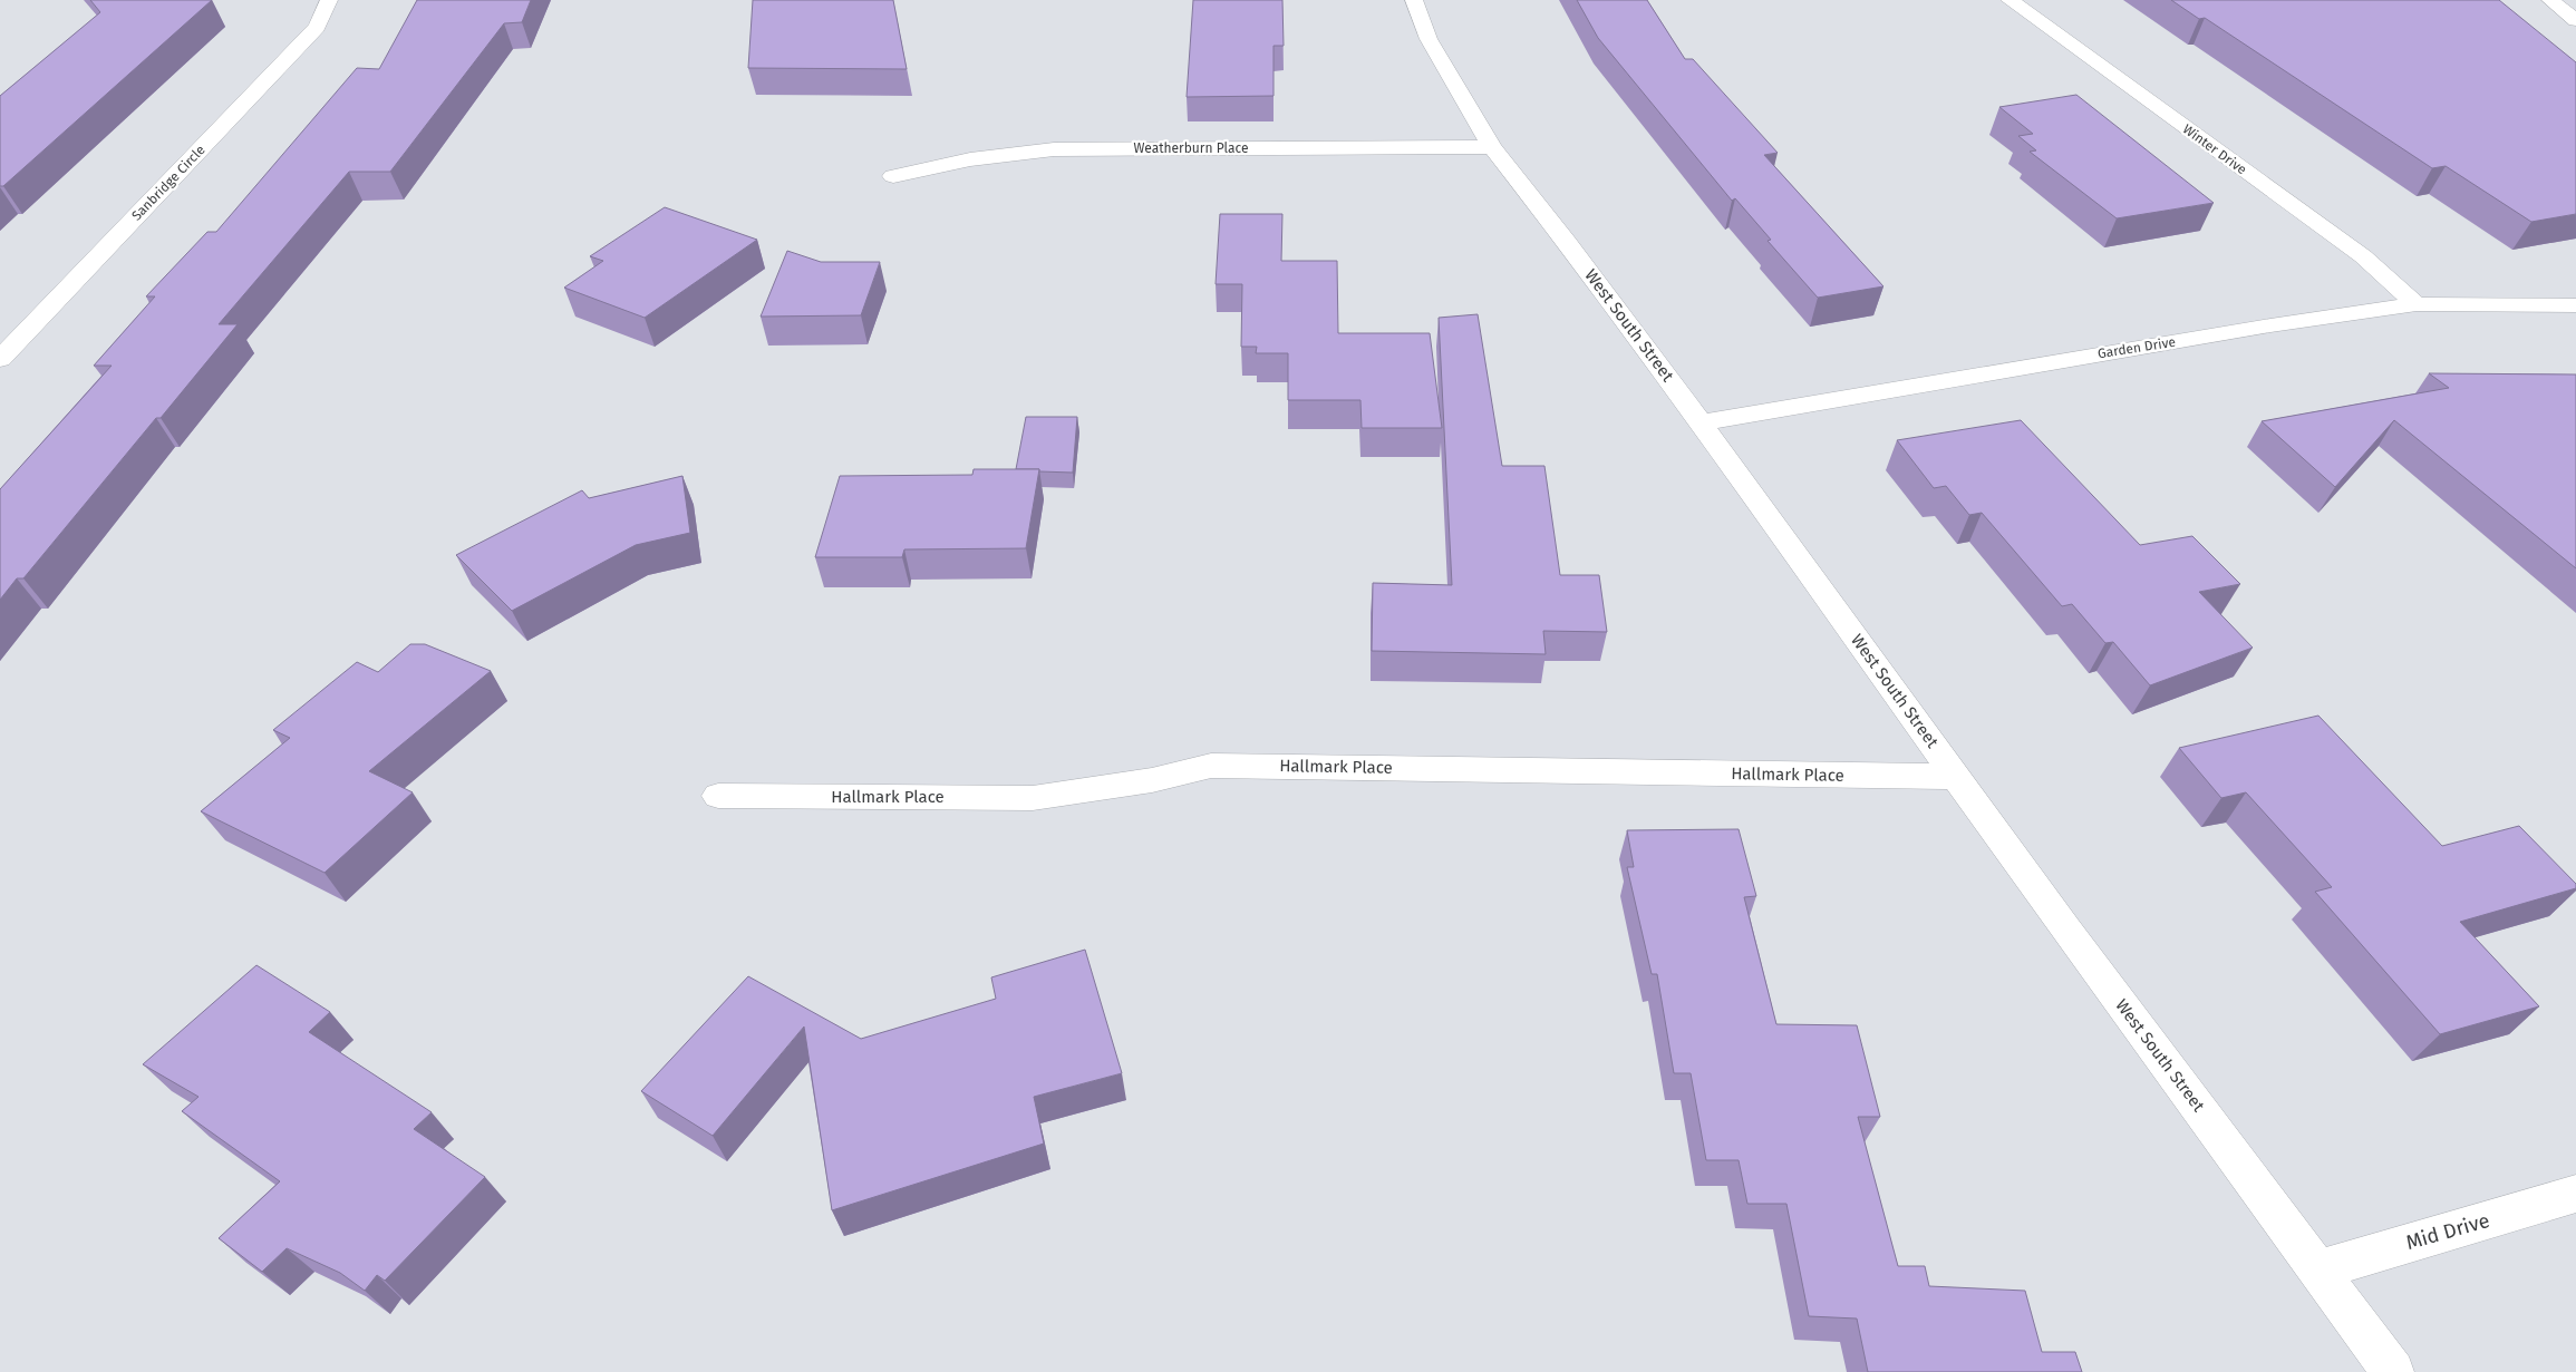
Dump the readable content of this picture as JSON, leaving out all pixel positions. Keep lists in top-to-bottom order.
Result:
{
  "streets": {
    "street": [
      "Weatherburn Place",
      "Winter Drive",
      "Sanbridge Circle",
      "West South Street",
      "Garden Drive",
      "Hallmark Place",
      "Mid Drive"
    ]
  },
  "crossings": [
    ["Weatherburn Place", "West South Street"],
    ["Winter Drive", "Garden Drive"],
    ["West South Street", "Garden Drive"],
    ["West South Street", "Hallmark Place"],
    ["West South Street", "Mid Drive"]
  ]
}
